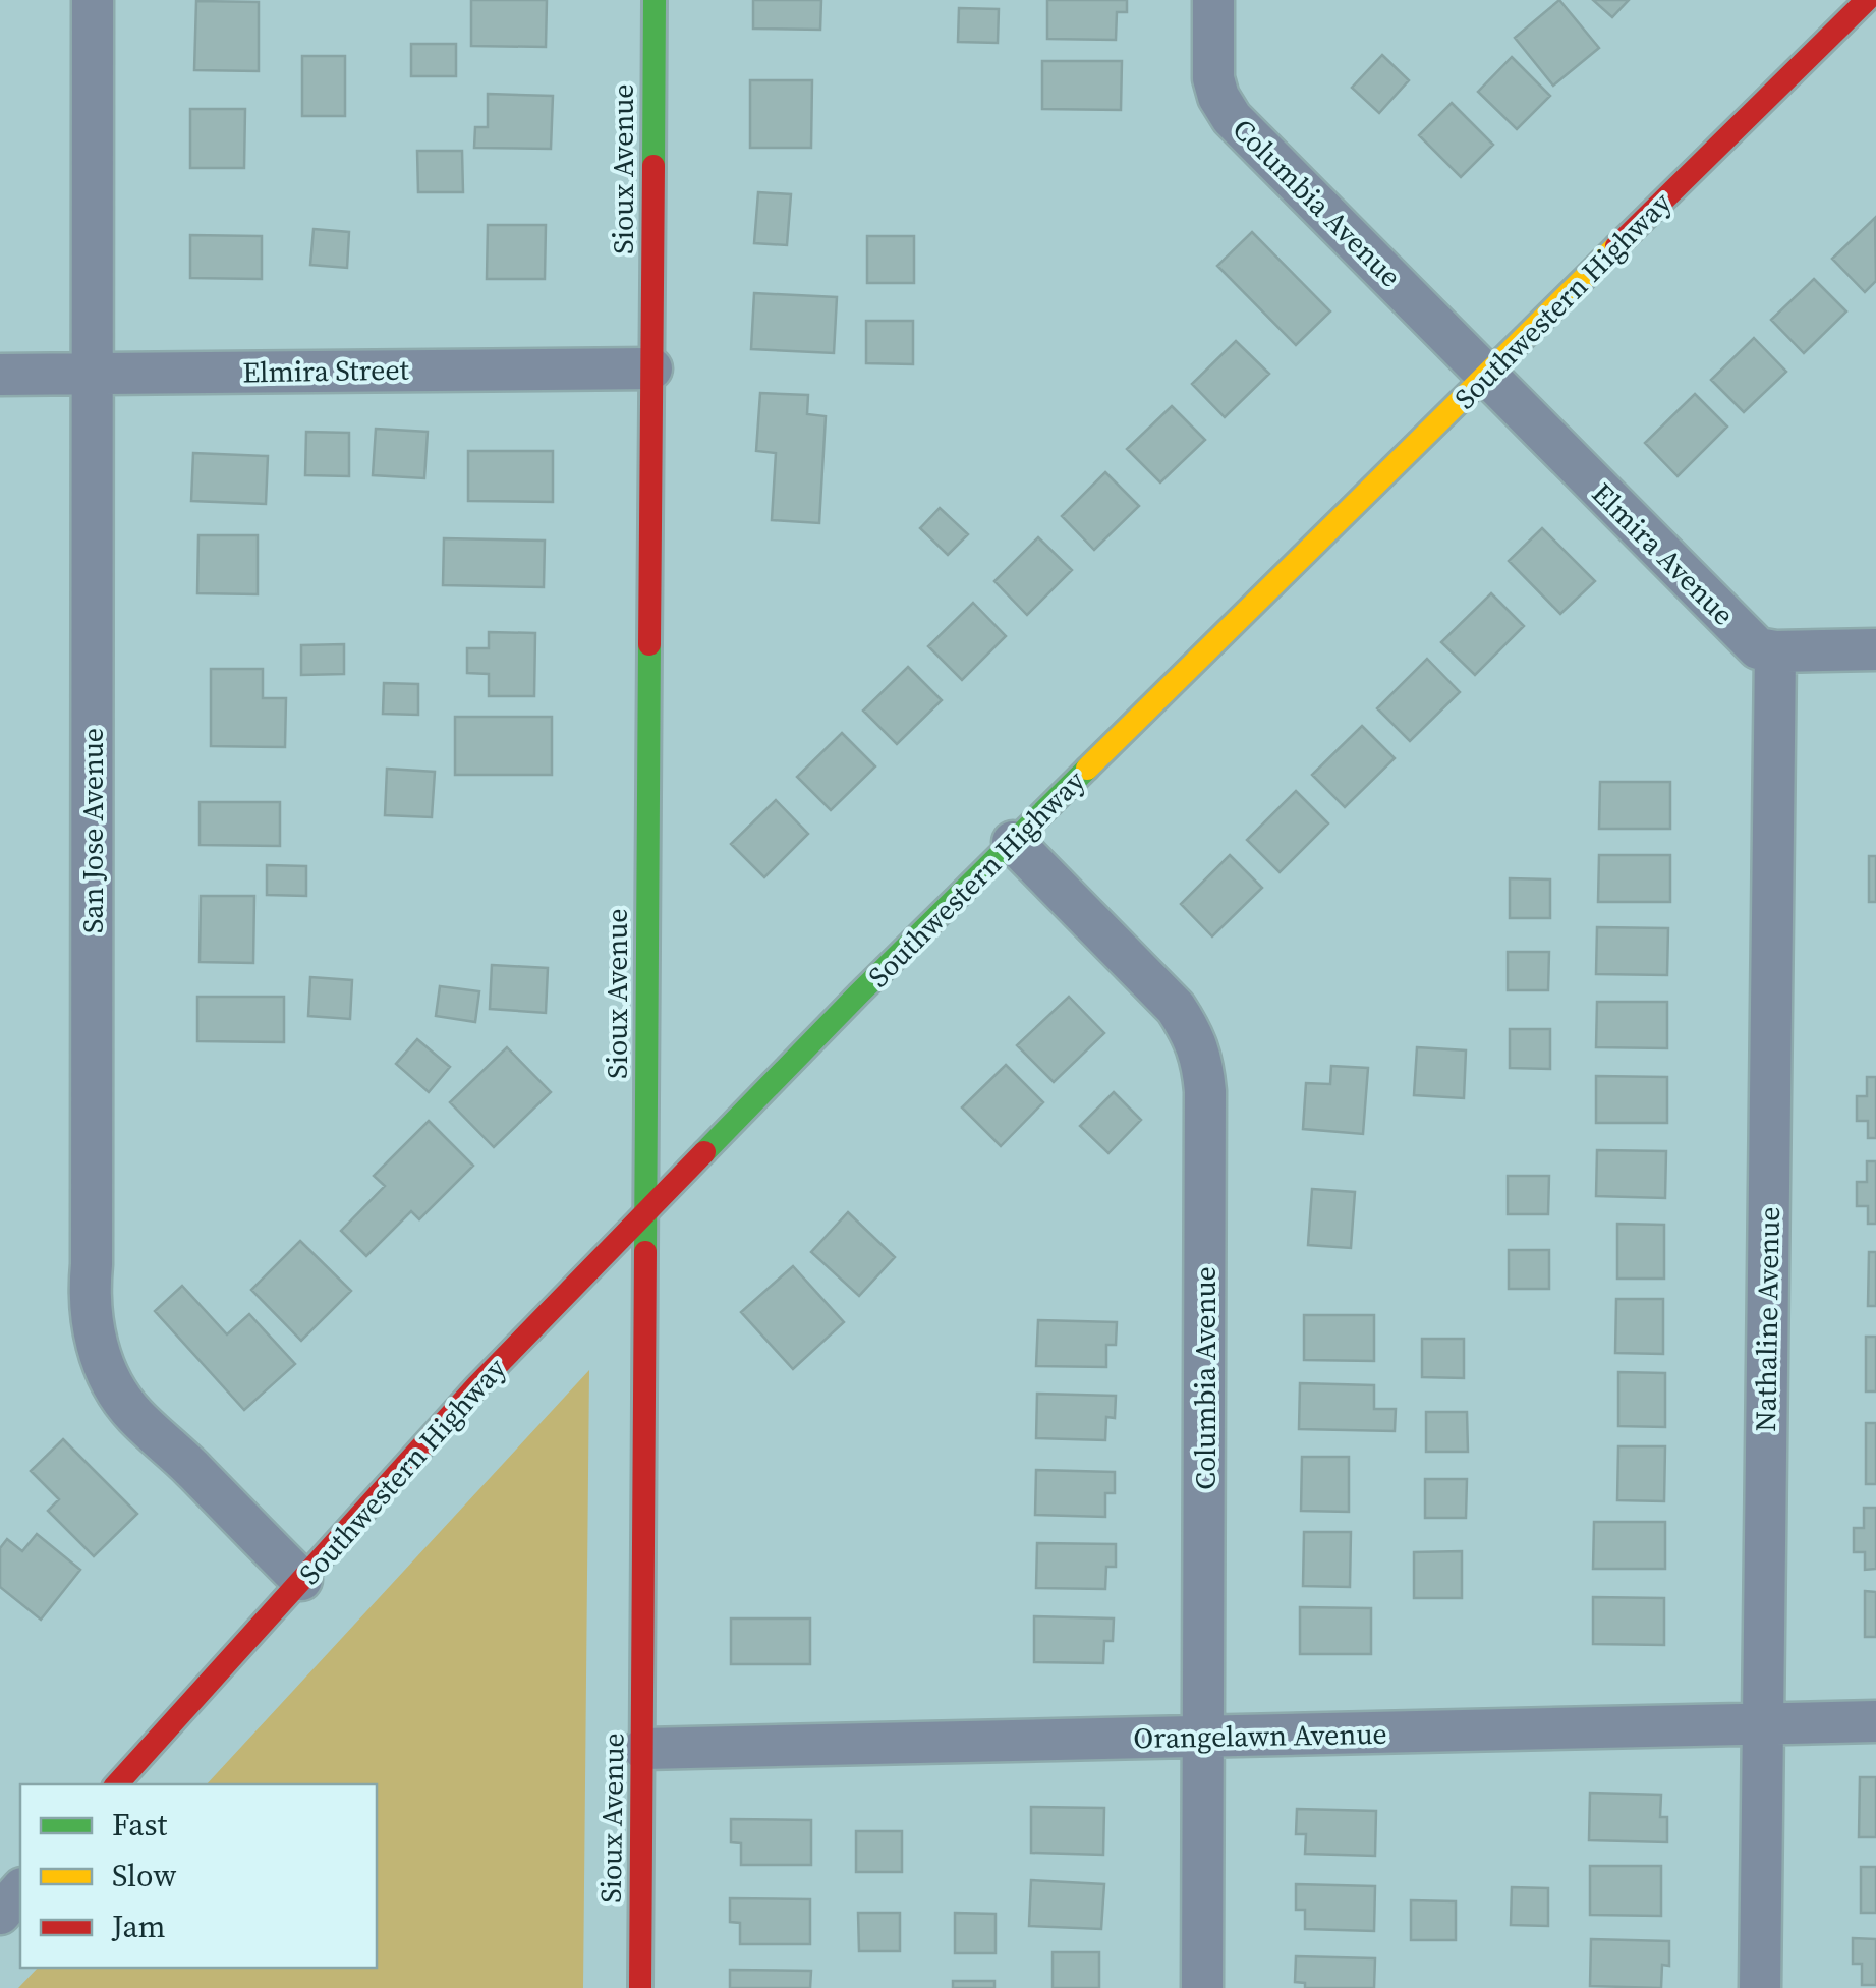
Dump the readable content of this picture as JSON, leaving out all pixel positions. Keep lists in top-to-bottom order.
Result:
{
  "streets": {
    "street": [
      "Sioux Avenue",
      "Columbia Avenue",
      "Southwestern Highway",
      "Elmira Street",
      "Elmira Avenue",
      "San Jose Avenue",
      "Nathaline Avenue",
      "Orangelawn Avenue"
    ]
  },
  "crossings": [
    ["Sioux Avenue", "Southwestern Highway"],
    ["Sioux Avenue", "Elmira Street"],
    ["Sioux Avenue", "Orangelawn Avenue"],
    ["Columbia Avenue", "Southwestern Highway"],
    ["Columbia Avenue", "Elmira Avenue"],
    ["Columbia Avenue", "Orangelawn Avenue"],
    ["Southwestern Highway", "Elmira Avenue"],
    ["Southwestern Highway", "San Jose Avenue"],
    ["Elmira Street", "San Jose Avenue"],
    ["Elmira Avenue", "Nathaline Avenue"],
    ["Nathaline Avenue", "Orangelawn Avenue"]
  ],
  "legend": ["Fast", "Slow", "Jam"]
}
